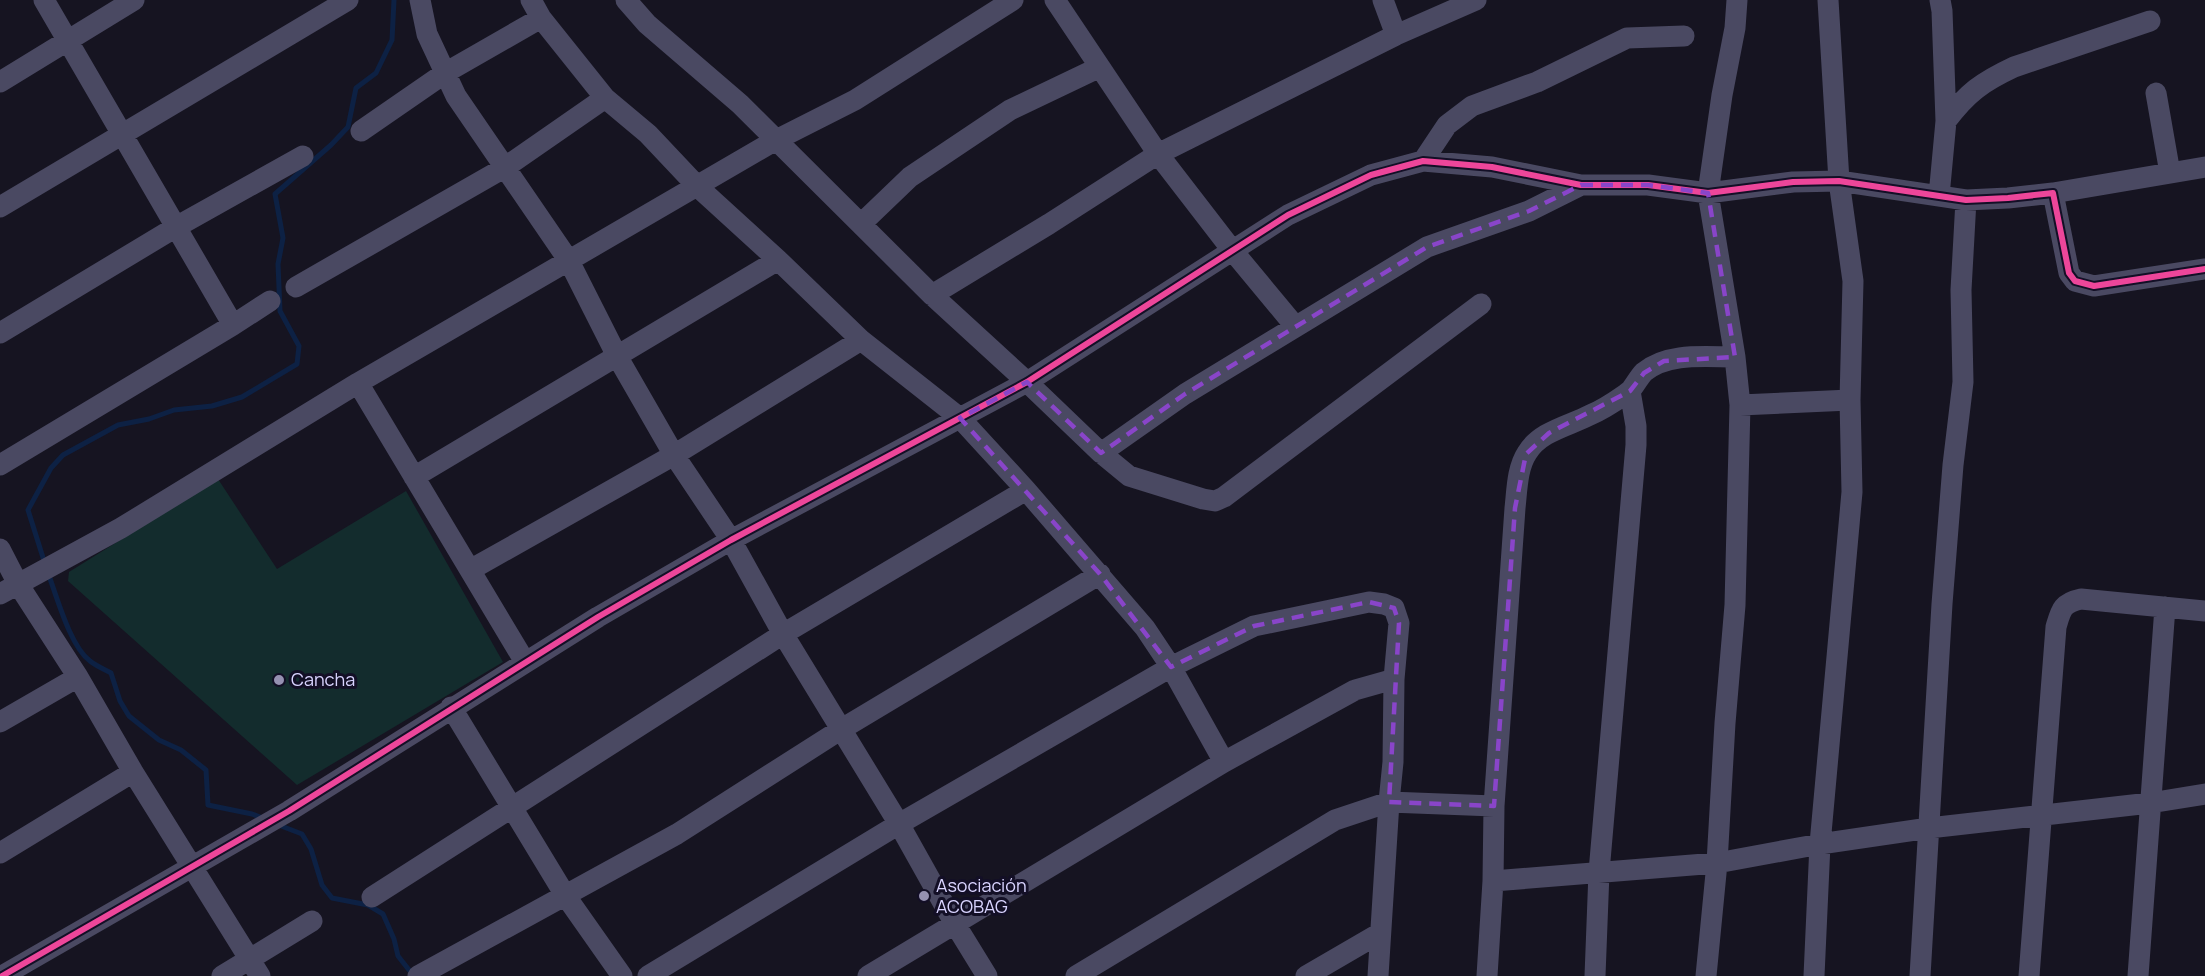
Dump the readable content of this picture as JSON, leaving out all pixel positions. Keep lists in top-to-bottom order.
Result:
{
  "places": ["Cancha", "Asociación ACOBAG"]
}
